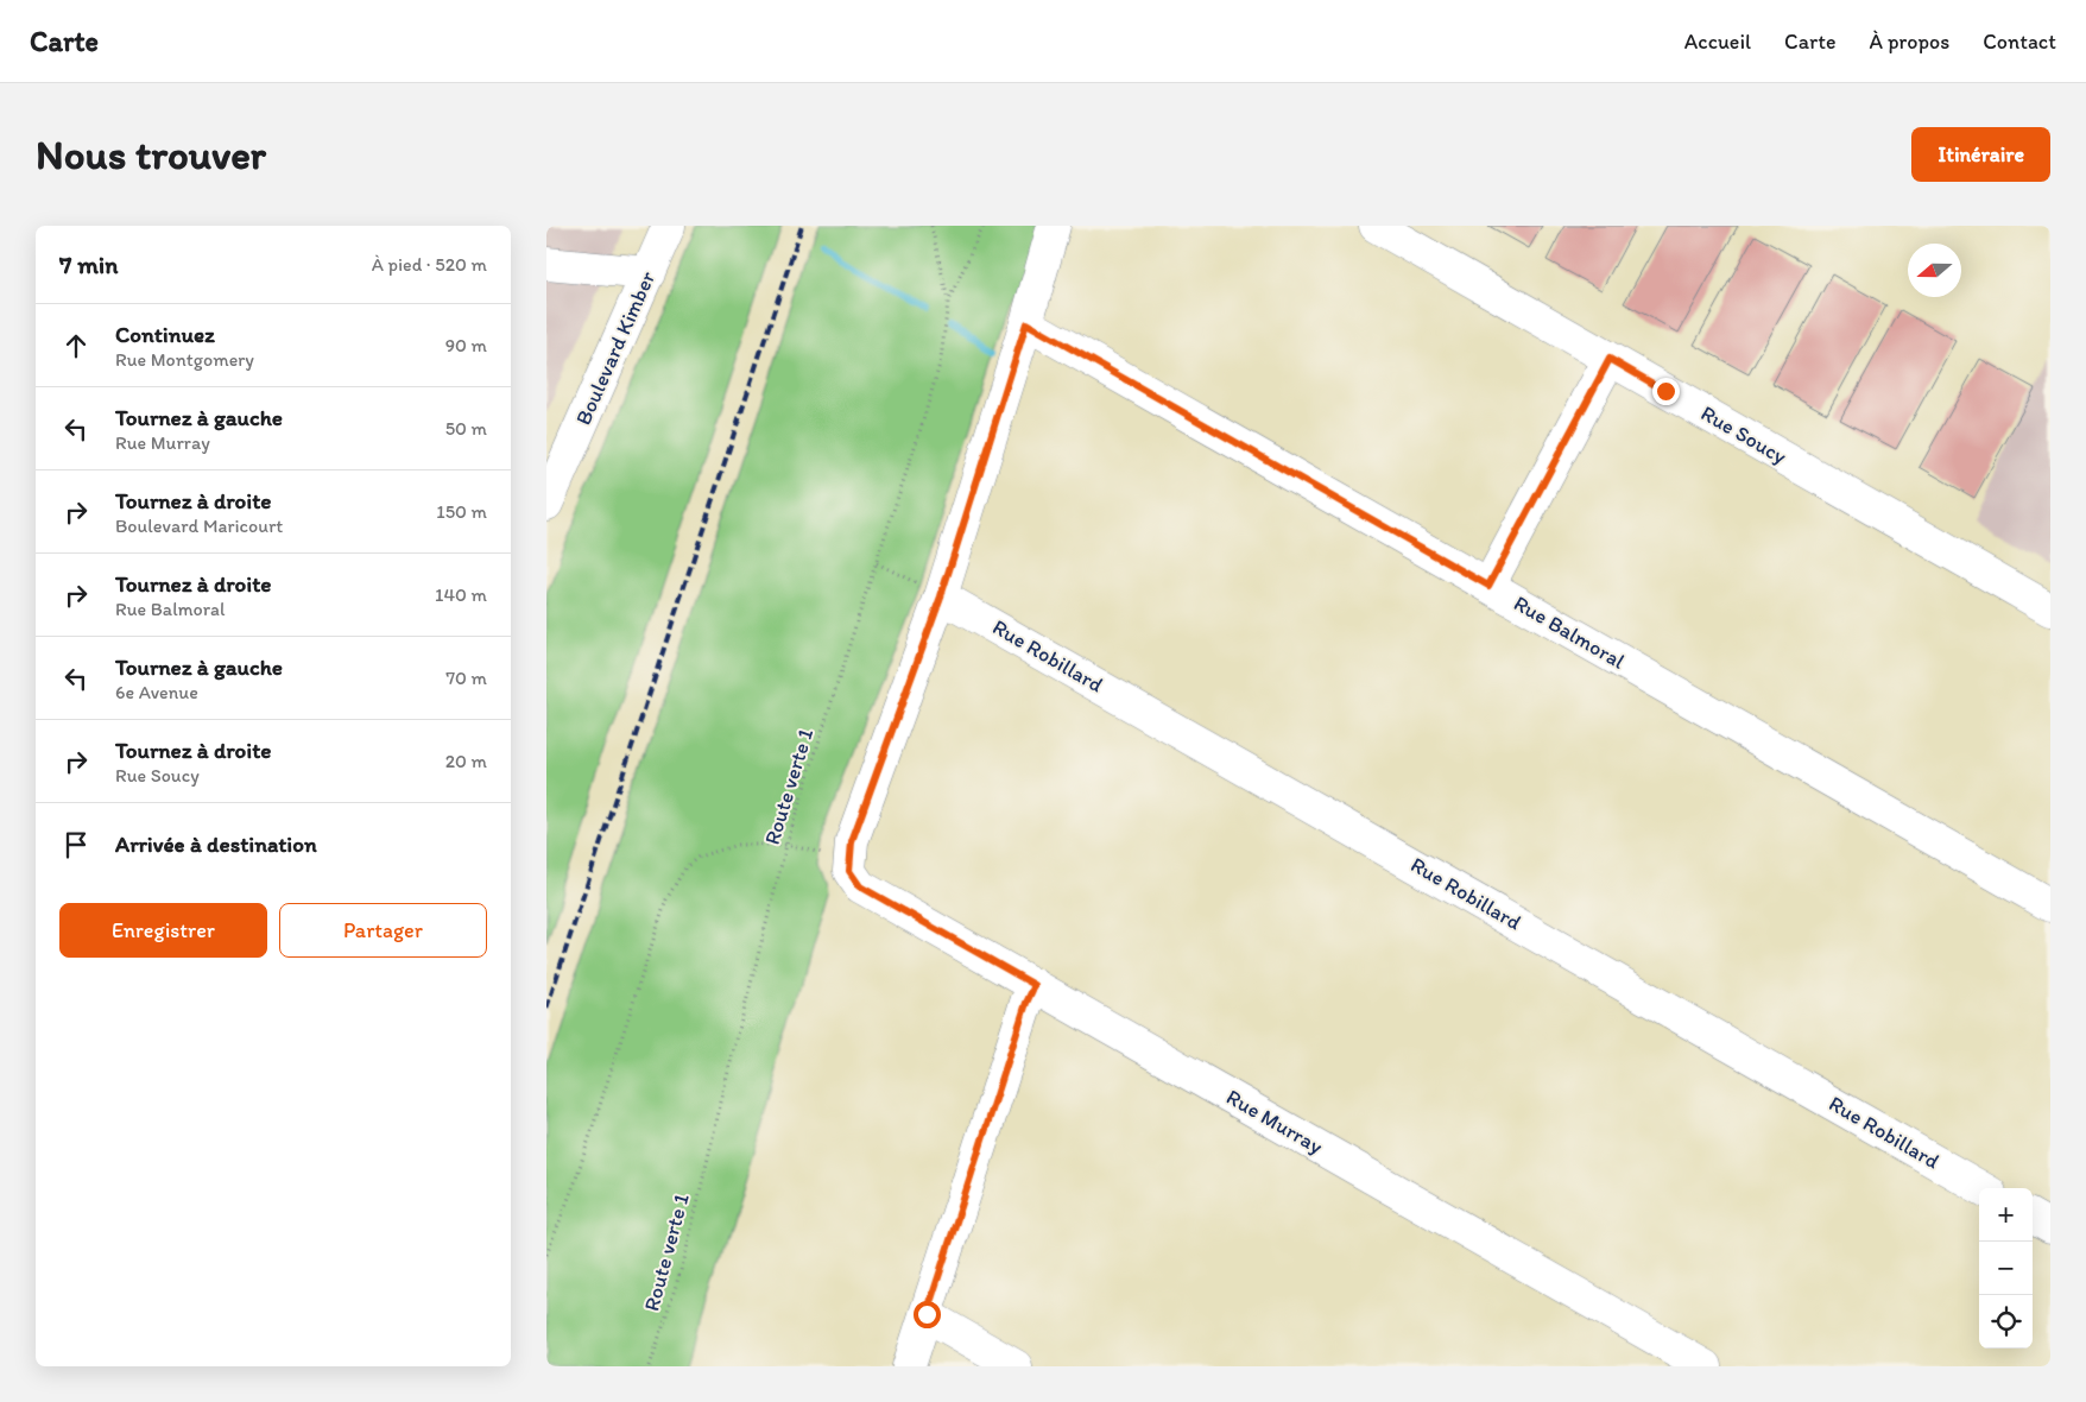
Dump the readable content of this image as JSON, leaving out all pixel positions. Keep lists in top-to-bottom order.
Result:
{
  "streets": {
    "street": [
      "Boulevard Kimber",
      "Rue Soucy",
      "Rue Balmoral",
      "Rue Robillard",
      "Rue Murray"
    ],
    "path": ["Route verte 1"]
  },
  "crossings": [
    ["Rue Robillard", "Rue Murray"]
  ],
  "north": "left",
  "page": {
    "header": "Carte",
    "nav": [
      "Accueil",
      "Carte",
      "À propos",
      "Contact"
    ],
    "buttons": [
      "Itinéraire",
      ["Enregistrer", "Partager"]
    ],
    "title": "Nous trouver",
    "heading": ["7 min", "À pied · 520 m"],
    "list": [
      ["Continuez", "Rue Montgomery", "90 m"],
      ["Tournez à gauche", "Rue Murray", "50 m"],
      ["Tournez à droite", "Boulevard Maricourt", "150 m"],
      ["Tournez à droite", "Rue Balmoral", "140 m"],
      ["Tournez à gauche", "6e Avenue", "70 m"],
      ["Tournez à droite", "Rue Soucy", "20 m"],
      "Arrivée à destination"
    ],
    "map_buttons": ["+", "−"]
  }
}
